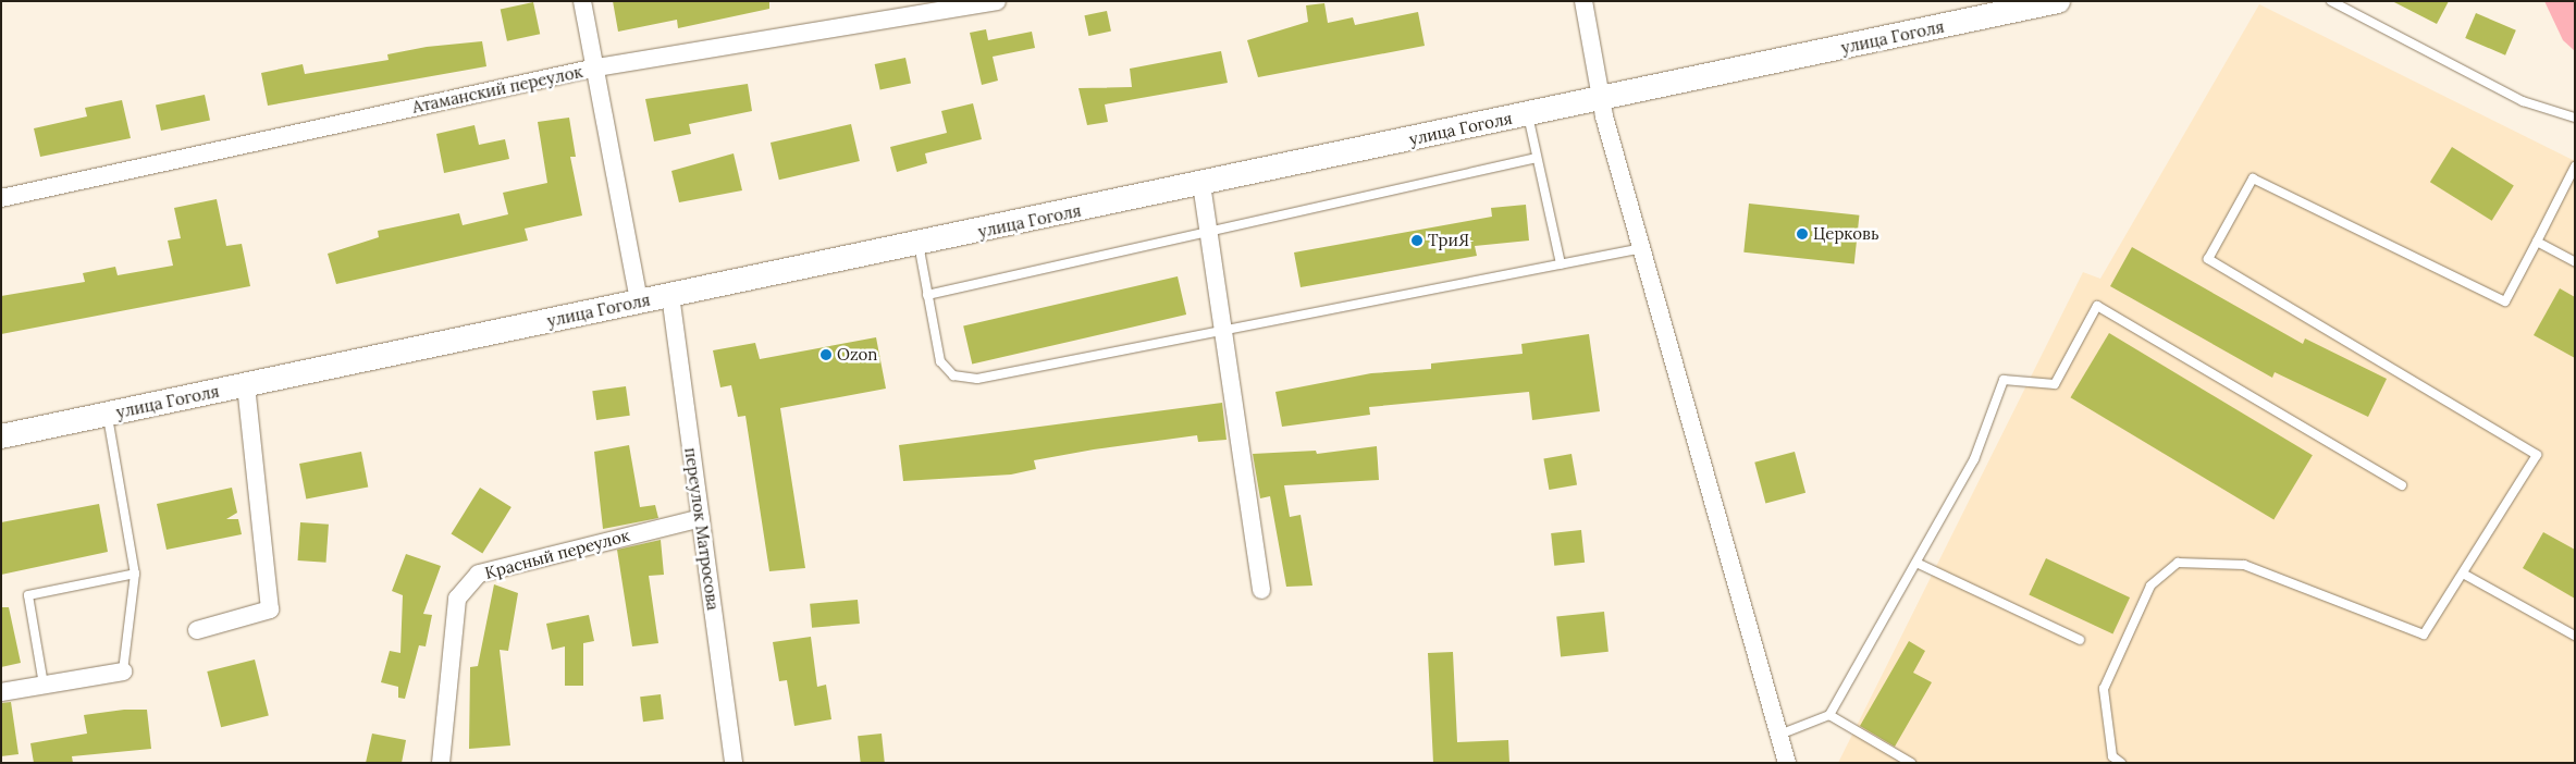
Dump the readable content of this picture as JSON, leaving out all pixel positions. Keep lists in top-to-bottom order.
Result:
{
  "streets": {
    "main road": ["улица Гоголя"],
    "street": ["Атаманский переулок", "переулок Матросова", "Красный переулок"]
  },
  "crossings": [
    ["улица Гоголя", "переулок Матросова"],
    ["переулок Матросова", "Красный переулок"]
  ],
  "places": ["Церковь", "ТриЯ", "Ozon"]
}
